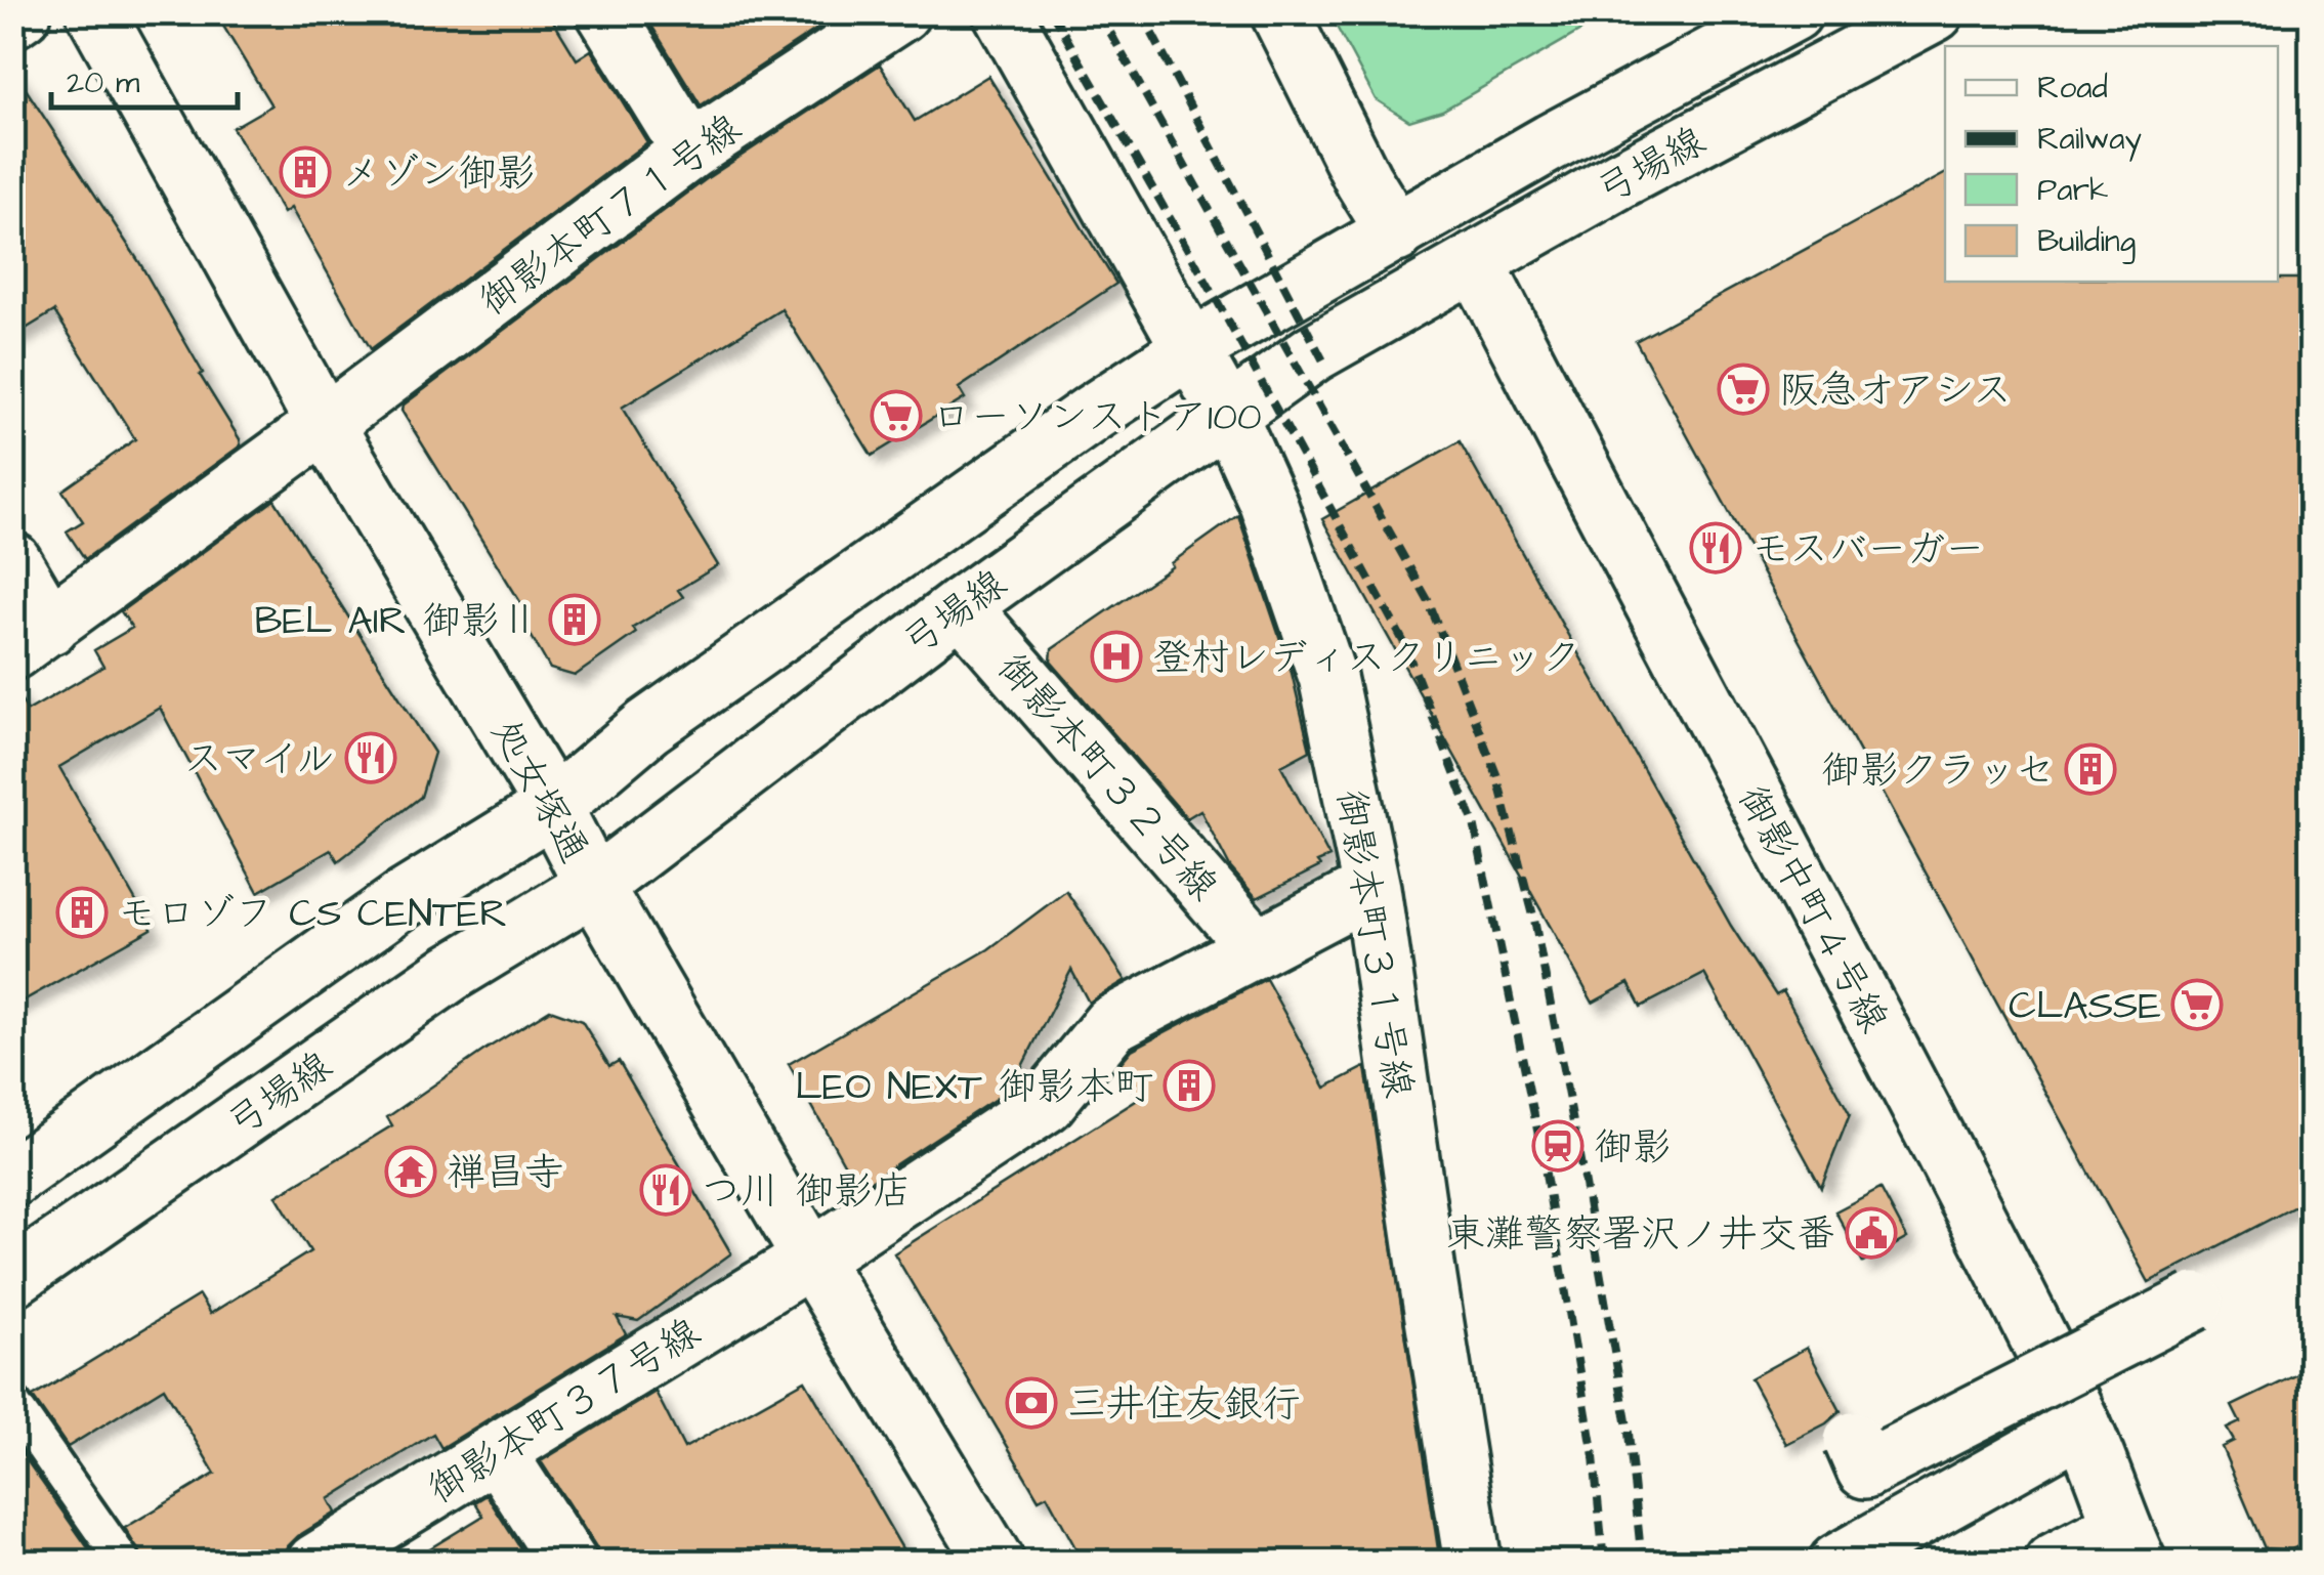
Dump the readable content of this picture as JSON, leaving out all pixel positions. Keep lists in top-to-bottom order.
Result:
{
  "streets": {
    "street": [
      "弓場線",
      "御影本町７１号線",
      "御影本町３２号線",
      "処女塚通",
      "御影中町４号線",
      "御影本町３１号線",
      "御影本町３７号線"
    ]
  },
  "crossings": [
    ["弓場線", "御影本町３２号線"],
    ["弓場線", "処女塚通"],
    ["弓場線", "御影中町４号線"],
    ["弓場線", "御影本町３１号線"],
    ["御影本町７１号線", "処女塚通"],
    ["御影本町３２号線", "御影本町３７号線"],
    ["処女塚通", "御影本町３７号線"],
    ["御影本町３１号線", "御影本町３７号線"]
  ],
  "places": {
    "building": [
      "メゾン御影",
      "BEL AIR 御影Ⅱ",
      "御影クラッセ",
      "モロゾフ CS CENTER",
      "LEO NEXT 御影本町"
    ],
    "supermarket": ["阪急オアシス", "ローソンストア100", "CLASSE"],
    "restaurant": ["モスバーガー", "スマイル", "つ川 御影店"],
    "hospital": ["登村レディスクリニック"],
    "station": ["御影"],
    "temple": ["禅昌寺"],
    "public building": ["東灘警察署沢ノ井交番"],
    "bank": ["三井住友銀行"]
  },
  "legend": [
    "Road",
    "Railway",
    "Park",
    "Building"
  ],
  "scale_bar": "20 m"
}
